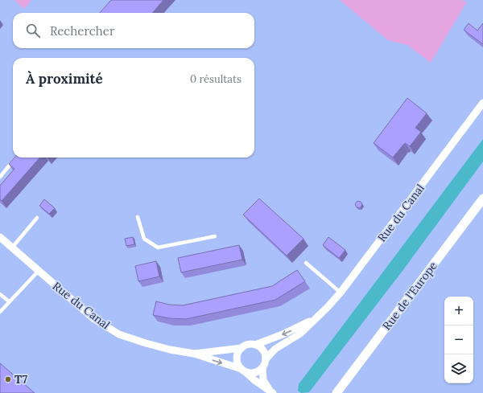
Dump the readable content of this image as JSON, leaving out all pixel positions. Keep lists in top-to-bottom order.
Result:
{
  "streets": {
    "street": ["Rue du Canal", "Rue de l'Europe"]
  },
  "places": ["T7"],
  "page": {
    "search": "Rechercher",
    "heading": ["À proximité", "0 résultats"],
    "map_buttons": ["+", "−"]
  }
}
